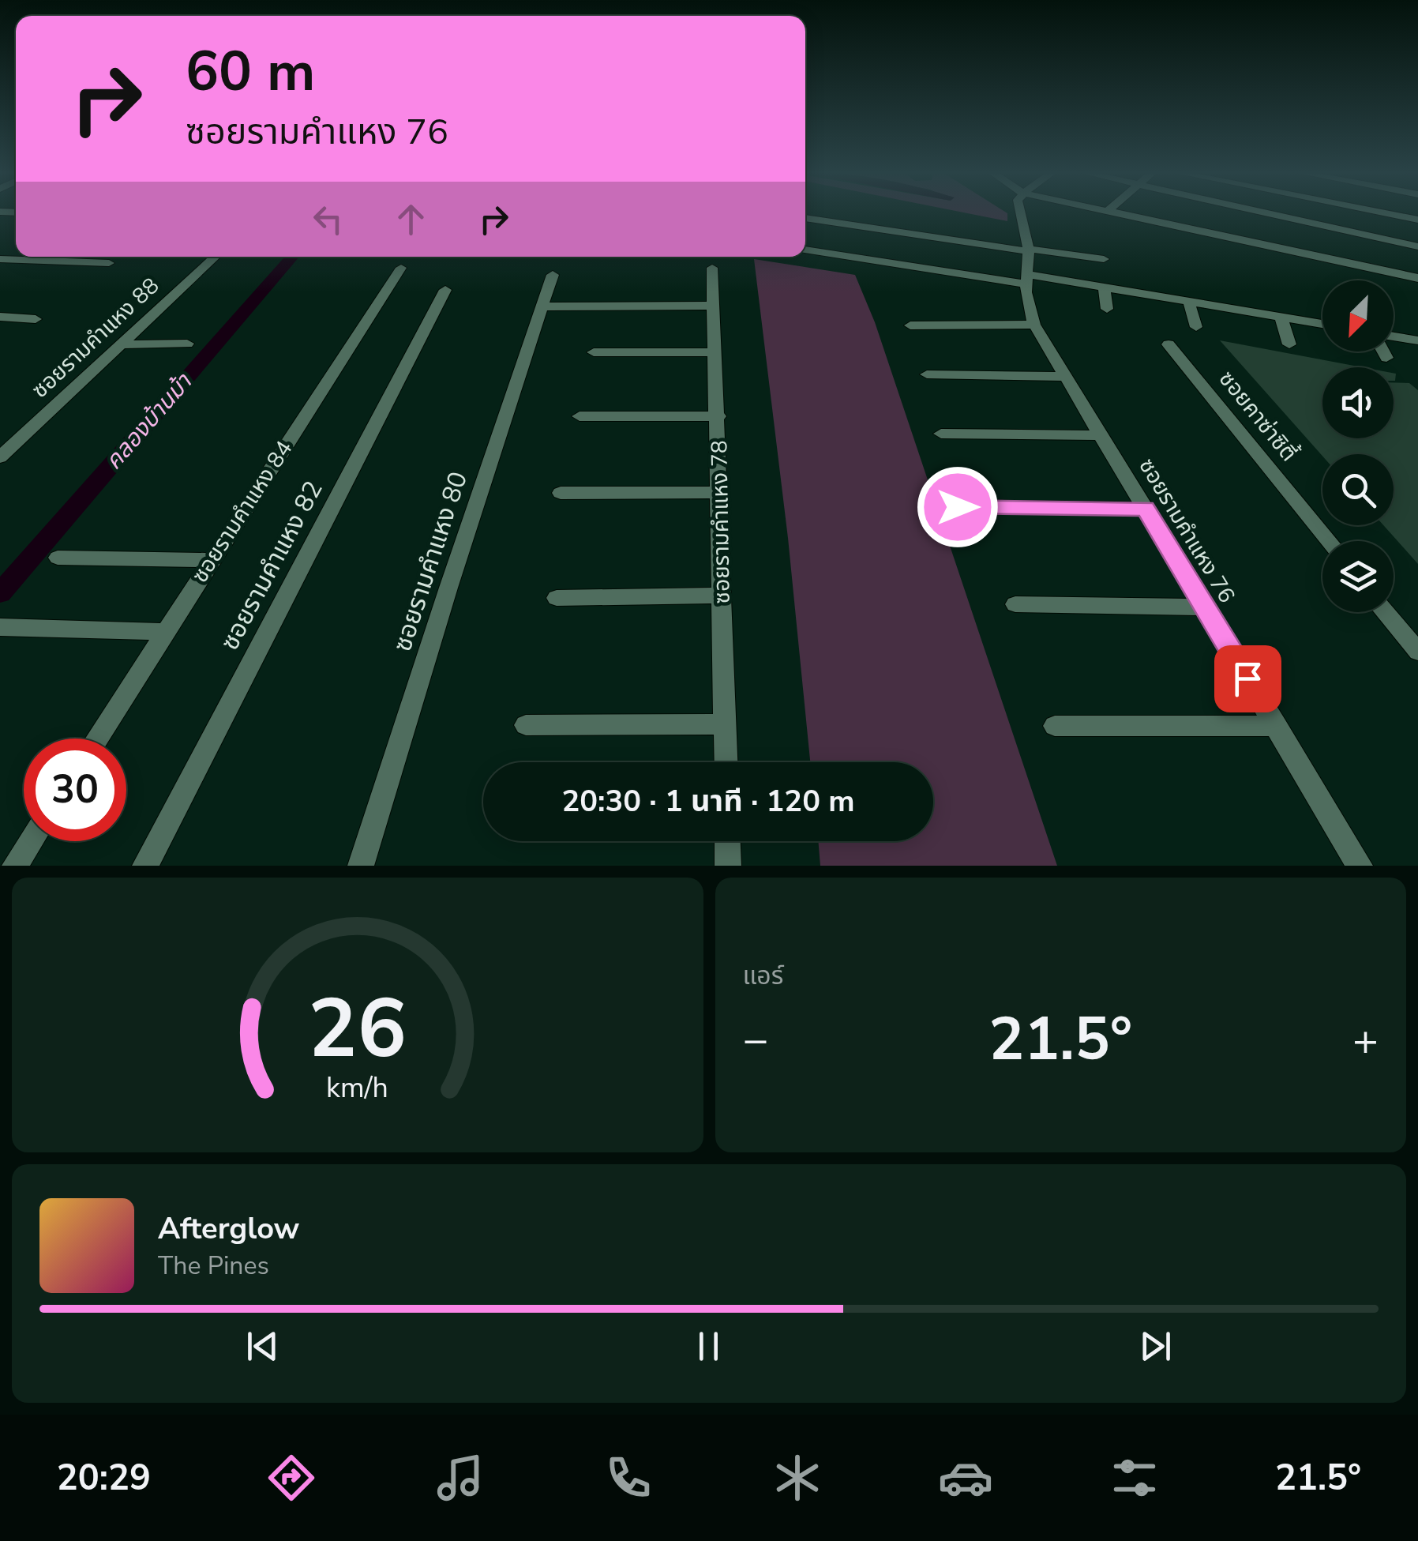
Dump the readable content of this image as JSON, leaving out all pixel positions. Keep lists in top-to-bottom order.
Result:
{
  "streets": {
    "street": [
      "ซอยรามคำแหง 88",
      "ซอยคาซ่าซิตี้",
      "ซอยรามคำแหง 84",
      "ซอยรามคำแหง 78",
      "ซอยรามคำแหง 76",
      "ซอยรามคำแหง 80",
      "ซอยรามคำแหง 82"
    ]
  },
  "water": ["คลองบ้านม้า"],
  "north": "bottom left",
  "page": {
    "turn": ["60 m", "ซอยรามคำแหง 76"],
    "limit": "30",
    "trip": "20:30 · 1 นาที · 120 m",
    "tile": "แอร์",
    "heat": ["−", "21.5°", "+"],
    "song": ["Afterglow", "The Pines"],
    "tabs": ["20:29", "21.5°"],
    "gauge": ["26", "km/h"]
  }
}
